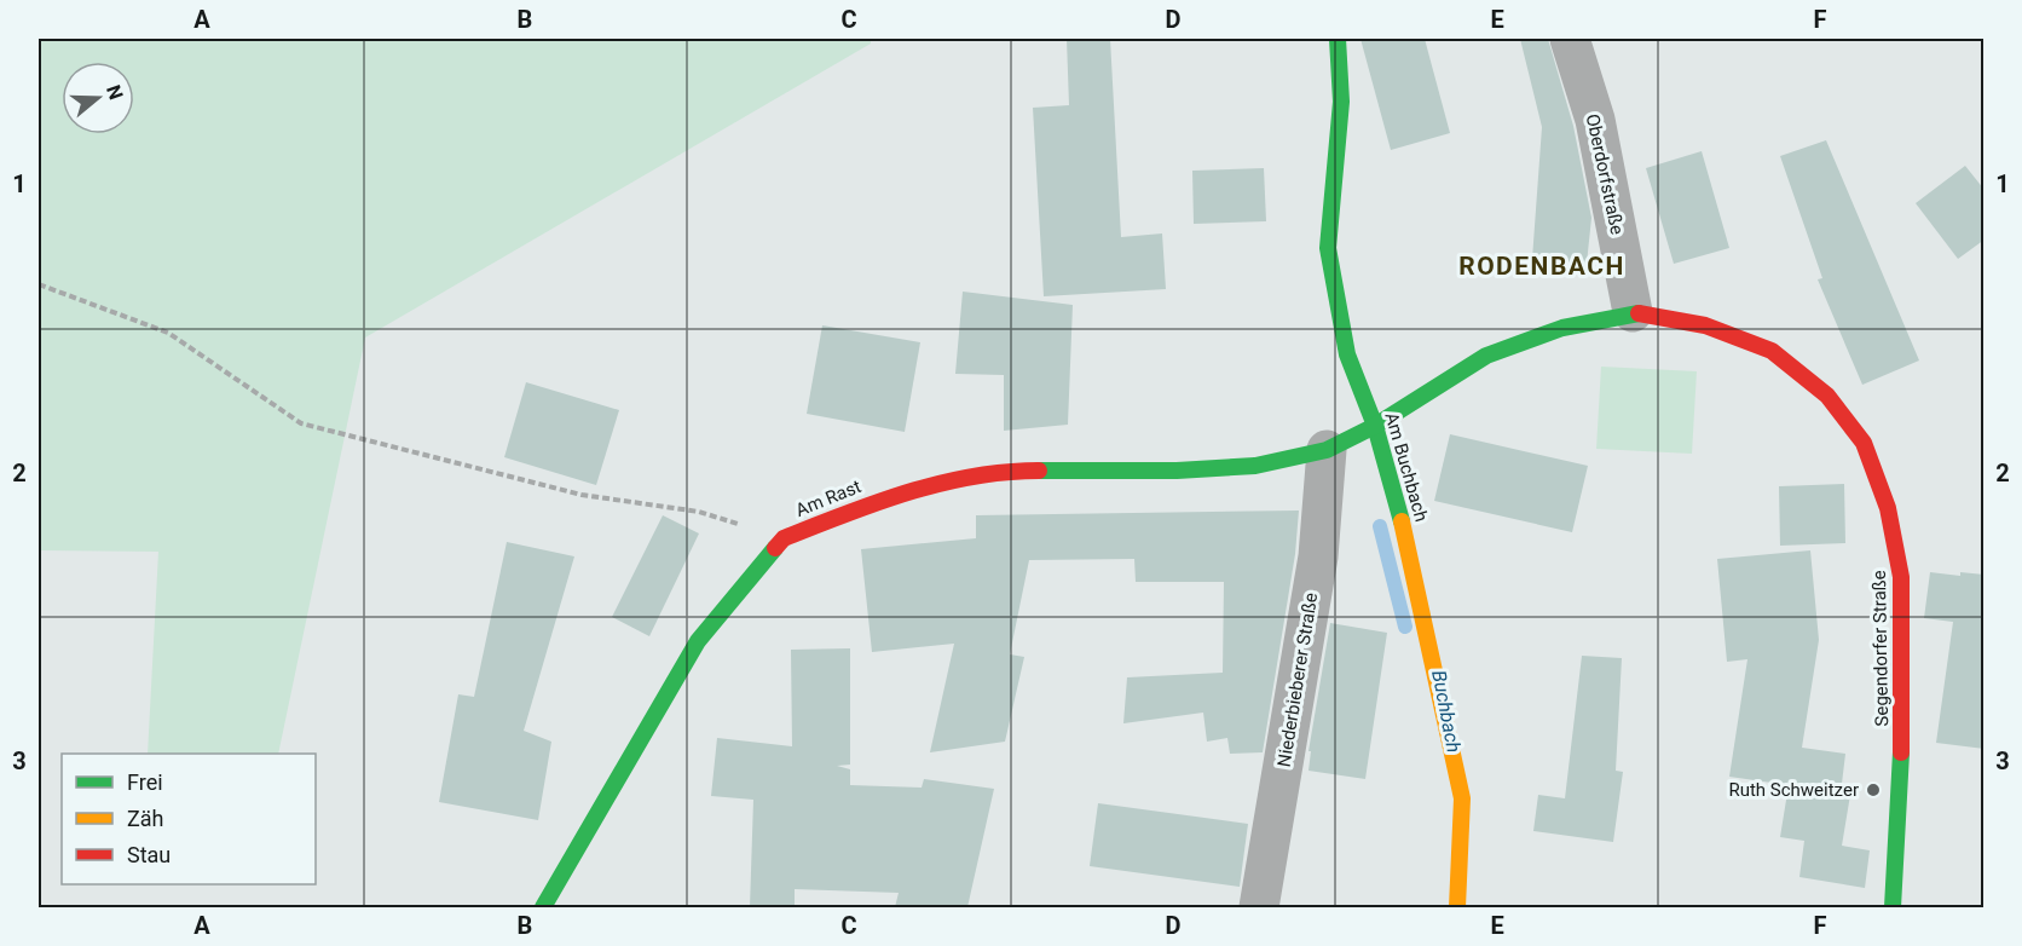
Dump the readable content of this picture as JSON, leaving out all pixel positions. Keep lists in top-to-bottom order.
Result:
{
  "streets": {
    "street": [
      "Oberdorfstraße",
      "Am Buchbach",
      "Am Rast",
      "Segendorfer Straße",
      "Niederbieberer Straße"
    ]
  },
  "crossings": [
    ["Oberdorfstraße", "Segendorfer Straße"],
    ["Am Buchbach", "Segendorfer Straße"],
    ["Am Rast", "Segendorfer Straße"],
    ["Am Rast", "Niederbieberer Straße"],
    ["Segendorfer Straße", "Niederbieberer Straße"]
  ],
  "districts": ["RODENBACH"],
  "water": ["Buchbach"],
  "places": ["Ruth Schweitzer"],
  "legend": ["Frei", "Zäh", "Stau"],
  "north": "right",
  "grid": {
    "columns": [
      "A",
      "B",
      "C",
      "D",
      "E",
      "F"
    ],
    "rows": ["1", "2", "3"]
  }
}
